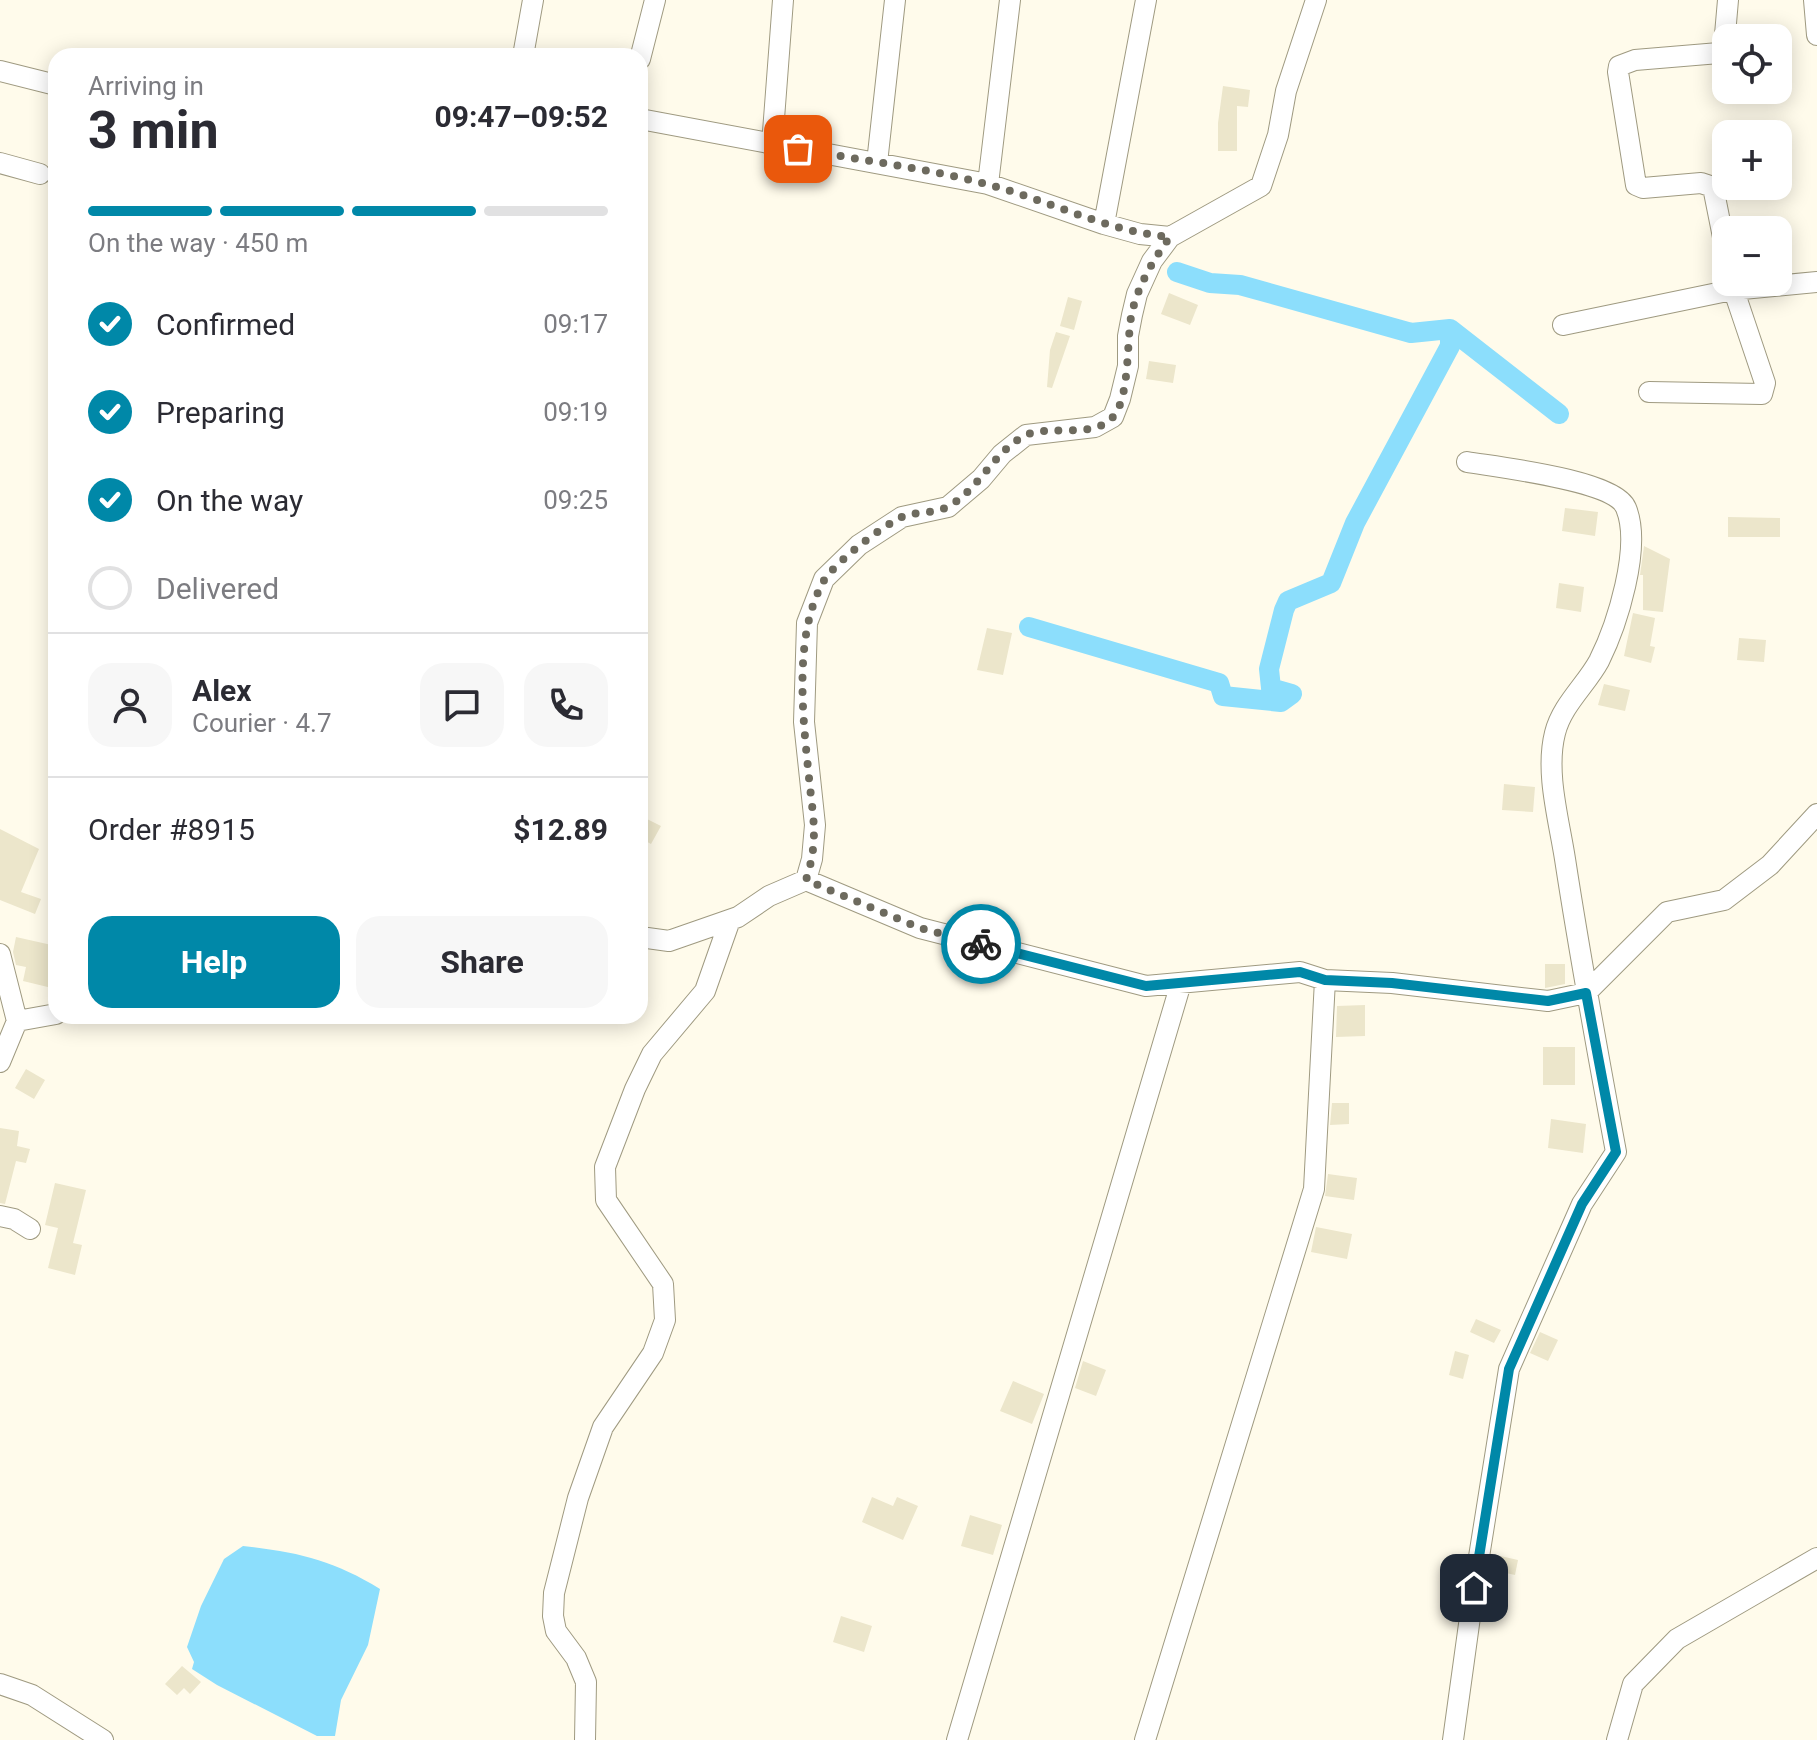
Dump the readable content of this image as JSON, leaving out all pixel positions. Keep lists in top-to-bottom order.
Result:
{
  "page": {
    "map_buttons": ["+", "−"],
    "heading": ["3 min", "Arriving in", "09:47–09:52"],
    "panel": [
      "Alex",
      "Courier · 4.7",
      "Order #8915",
      "$12.89"
    ],
    "bar": "On the way · 450 m",
    "list": [
      ["Confirmed", "09:17"],
      ["Preparing", "09:19"],
      ["On the way", "09:25"],
      "Delivered"
    ],
    "buttons": ["Help", "Share"]
  }
}
